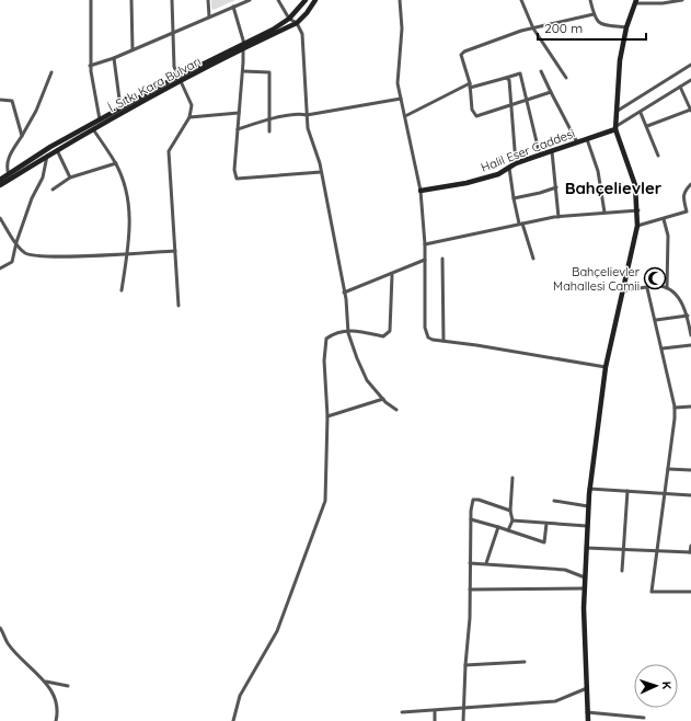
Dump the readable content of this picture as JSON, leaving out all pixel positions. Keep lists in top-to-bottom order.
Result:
{
  "streets": {
    "street": ["İ. Sıtkı Kara Bulvarı", "Halil Eser Caddesi"]
  },
  "districts": ["Bahçelievler"],
  "places": {
    "mosque": ["Bahçelievler Mahallesi Camii"]
  },
  "scale_bar": "200 m",
  "north": "right"
}
